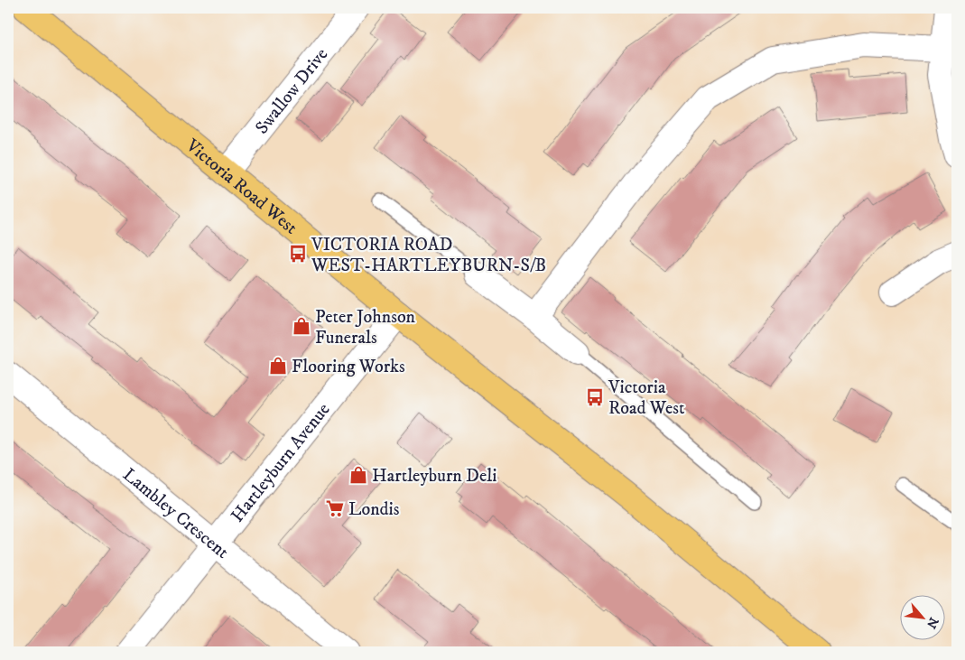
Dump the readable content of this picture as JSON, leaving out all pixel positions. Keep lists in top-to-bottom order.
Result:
{
  "streets": {
    "main road": ["Victoria Road West"],
    "street": ["Swallow Drive", "Hartleyburn Avenue", "Lambley Crescent"]
  },
  "crossings": [
    ["Swallow Drive", "Victoria Road West"],
    ["Victoria Road West", "Hartleyburn Avenue"],
    ["Hartleyburn Avenue", "Lambley Crescent"]
  ],
  "places": {
    "bus stop": ["VICTORIA ROAD WEST-HARTLEYBURN-S/B", "Victoria Road West"],
    "shop": ["Peter Johnson Funerals", "Flooring Works", "Hartleyburn Deli"],
    "supermarket": ["Londis"]
  },
  "north": "bottom right"
}
